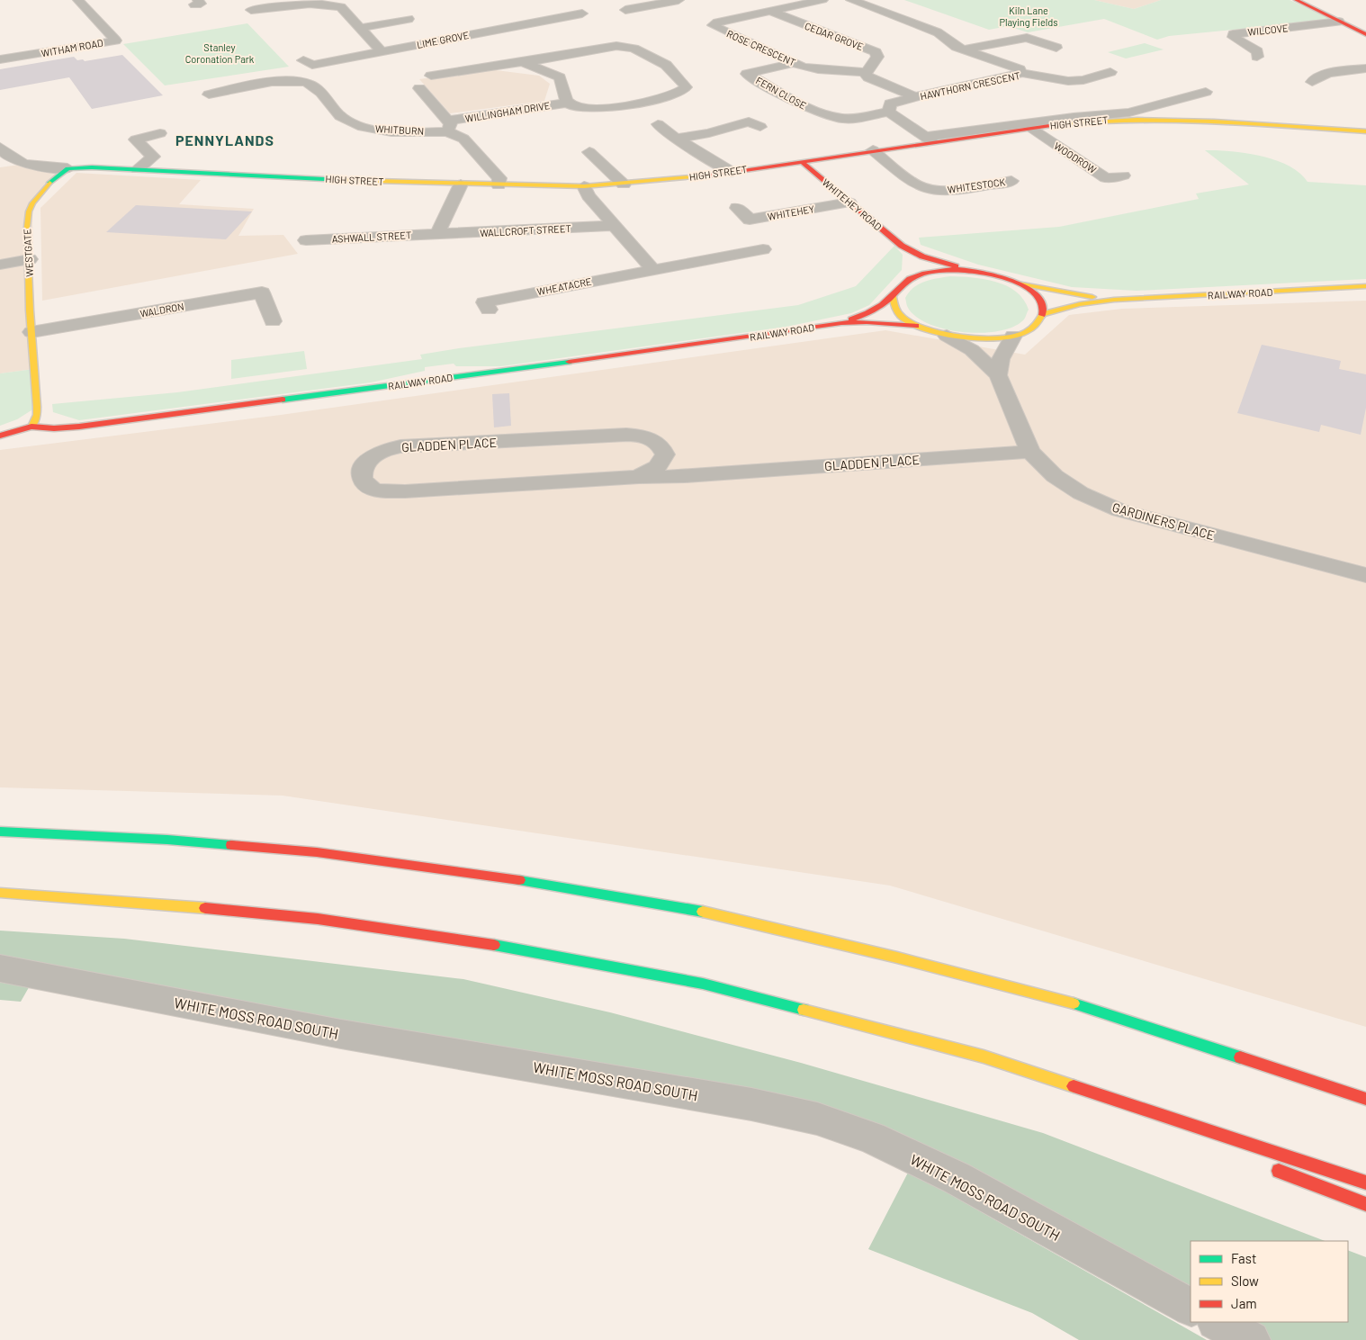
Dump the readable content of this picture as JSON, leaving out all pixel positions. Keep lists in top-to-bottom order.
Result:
{
  "streets": {
    "main road": [
      "HIGH STREET",
      "WHITEHEY ROAD",
      "WESTGATE",
      "RAILWAY ROAD"
    ],
    "street": [
      "WILCOVE",
      "CEDAR GROVE",
      "LIME GROVE",
      "WITHAM ROAD",
      "ROSE CRESCENT",
      "HAWTHORN CRESCENT",
      "FERN CLOSE",
      "WILLINGHAM DRIVE",
      "WHITBURN",
      "WOODROW",
      "WHITESTOCK",
      "WHITEHEY",
      "WALLCROFT STREET",
      "ASHWALL STREET",
      "WHEATACRE",
      "WALDRON",
      "GLADDEN PLACE",
      "GARDINERS PLACE",
      "WHITE MOSS ROAD SOUTH"
    ]
  },
  "crossings": [
    ["CEDAR GROVE", "ROSE CRESCENT"],
    ["ROSE CRESCENT", "FERN CLOSE"],
    ["HAWTHORN CRESCENT", "FERN CLOSE"],
    ["WILLINGHAM DRIVE", "WHITBURN"],
    ["HIGH STREET", "WOODROW"],
    ["HIGH STREET", "WHITESTOCK"],
    ["HIGH STREET", "WHITEHEY ROAD"],
    ["HIGH STREET", "WESTGATE"],
    ["WHITEHEY ROAD", "WHITEHEY"],
    ["WALLCROFT STREET", "ASHWALL STREET"],
    ["WESTGATE", "RAILWAY ROAD"],
    ["WESTGATE", "WALDRON"],
    ["GLADDEN PLACE", "GARDINERS PLACE"]
  ],
  "districts": ["PENNYLANDS"],
  "parks": ["Kiln Lane Playing Fields", "Stanley Coronation Park"],
  "legend": ["Fast", "Slow", "Jam"]
}
